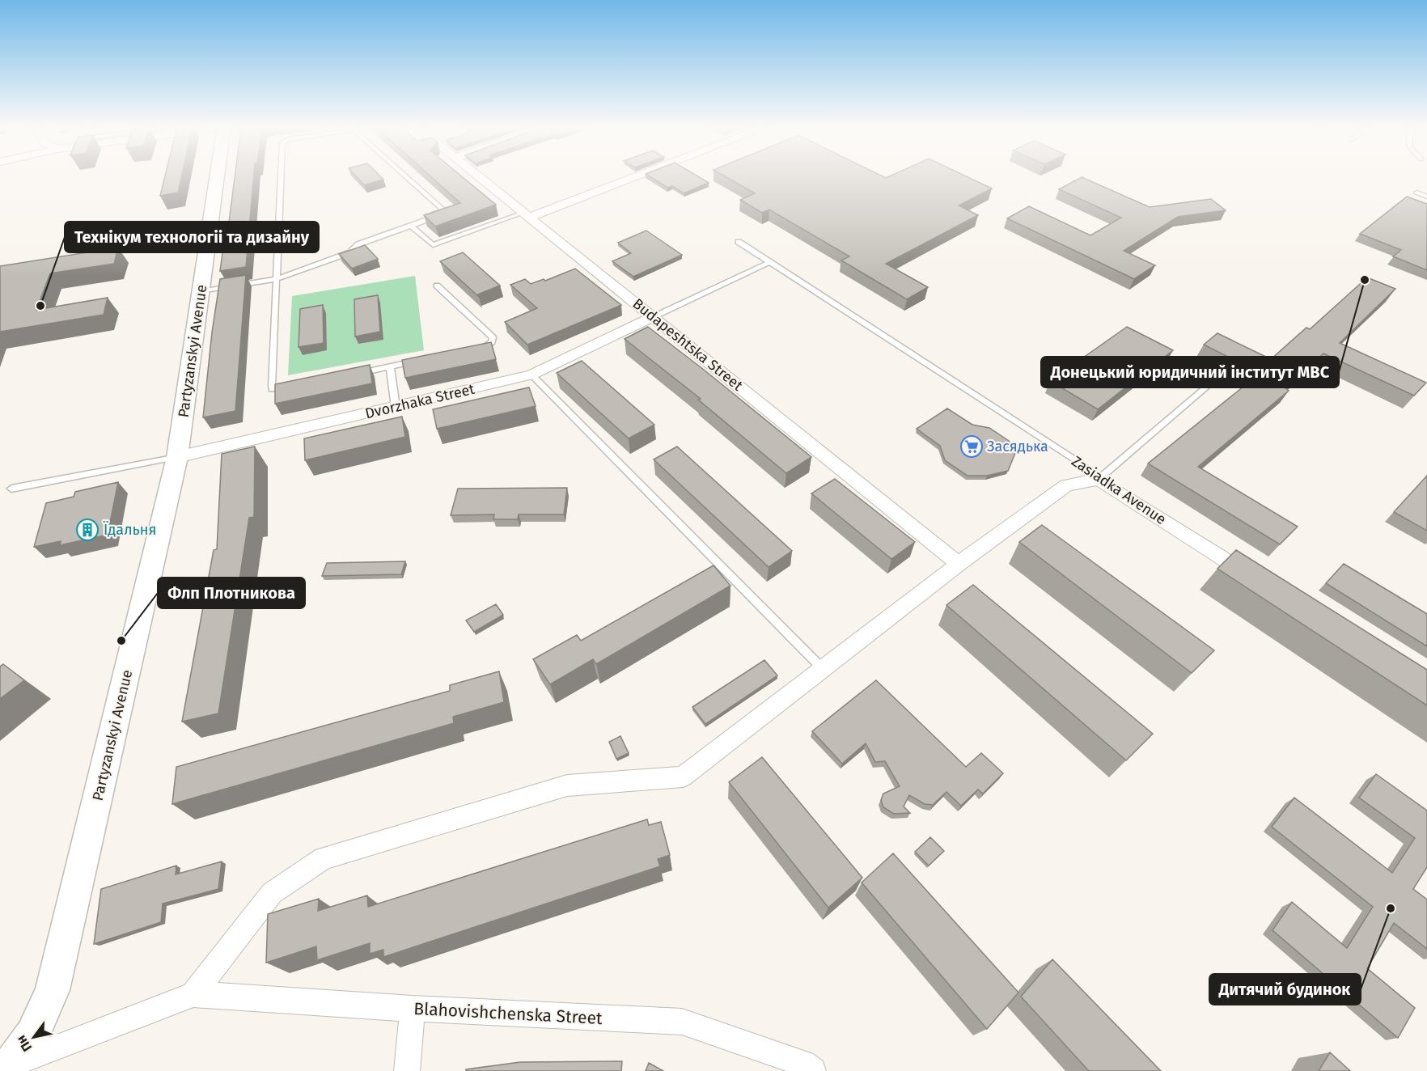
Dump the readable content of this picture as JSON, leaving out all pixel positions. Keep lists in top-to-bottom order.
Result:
{
  "streets": {
    "street": [
      "Budapeshtska Street",
      "Partyzanskyi Avenue",
      "Dvorzhaka Street",
      "Zasiadka Avenue",
      "Blahovishchenska Street"
    ]
  },
  "crossings": [
    ["Budapeshtska Street", "Dvorzhaka Street"],
    ["Partyzanskyi Avenue", "Dvorzhaka Street"]
  ],
  "places": {
    "other": [
      "Донецький юридичний інститут МВС",
      "Технікум технологіі та дизайну",
      "Флп Плотникова",
      "Дитячий будинок"
    ],
    "supermarket": ["Засядька"],
    "building": ["Їдальня"]
  },
  "north": "bottom left"
}
